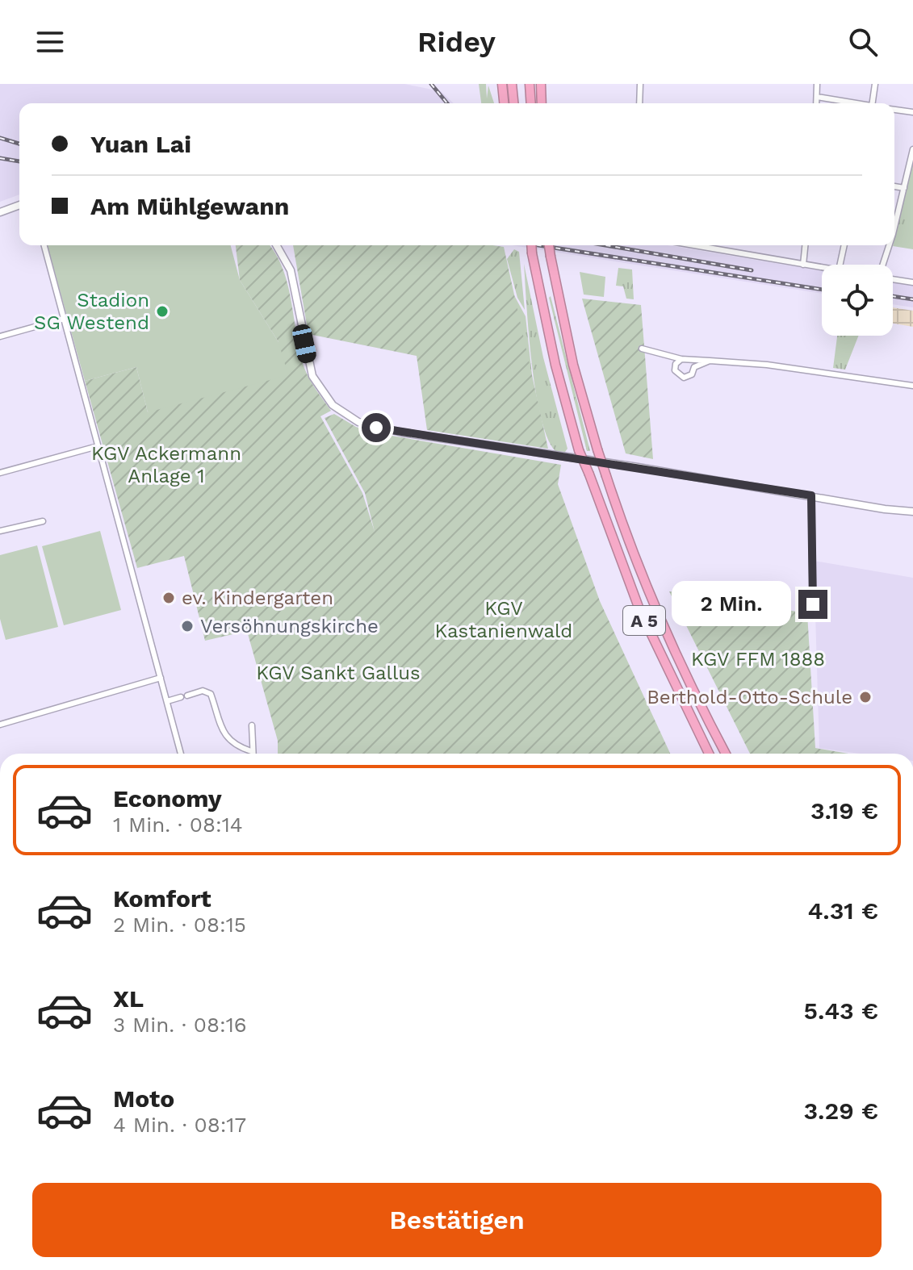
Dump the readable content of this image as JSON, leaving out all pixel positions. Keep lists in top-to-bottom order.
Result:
{
  "streets": {
    "highway": ["A 5"]
  },
  "parks": [
    "KGV Ackermann Anlage 1",
    "KGV Kastanienwald",
    "KGV FFM 1888",
    "KGV Sankt Gallus"
  ],
  "places": [
    "Stadion SG Westend",
    "ev. Kindergarten",
    "Versöhnungskirche",
    "Berthold-Otto-Schule"
  ],
  "page": {
    "header": "Ridey",
    "banner": ["Yuan Lai", "Am Mühlgewann"],
    "bubble": "2 Min.",
    "list": [
      {
        "name": "Economy",
        "note": "1 Min. · 08:14",
        "value": "3.19 €"
      },
      {
        "name": "Komfort",
        "note": "2 Min. · 08:15",
        "value": "4.31 €"
      },
      {
        "name": "XL",
        "note": "3 Min. · 08:16",
        "value": "5.43 €"
      },
      {
        "name": "Moto",
        "note": "4 Min. · 08:17",
        "value": "3.29 €"
      }
    ],
    "buttons": "Bestätigen"
  }
}
